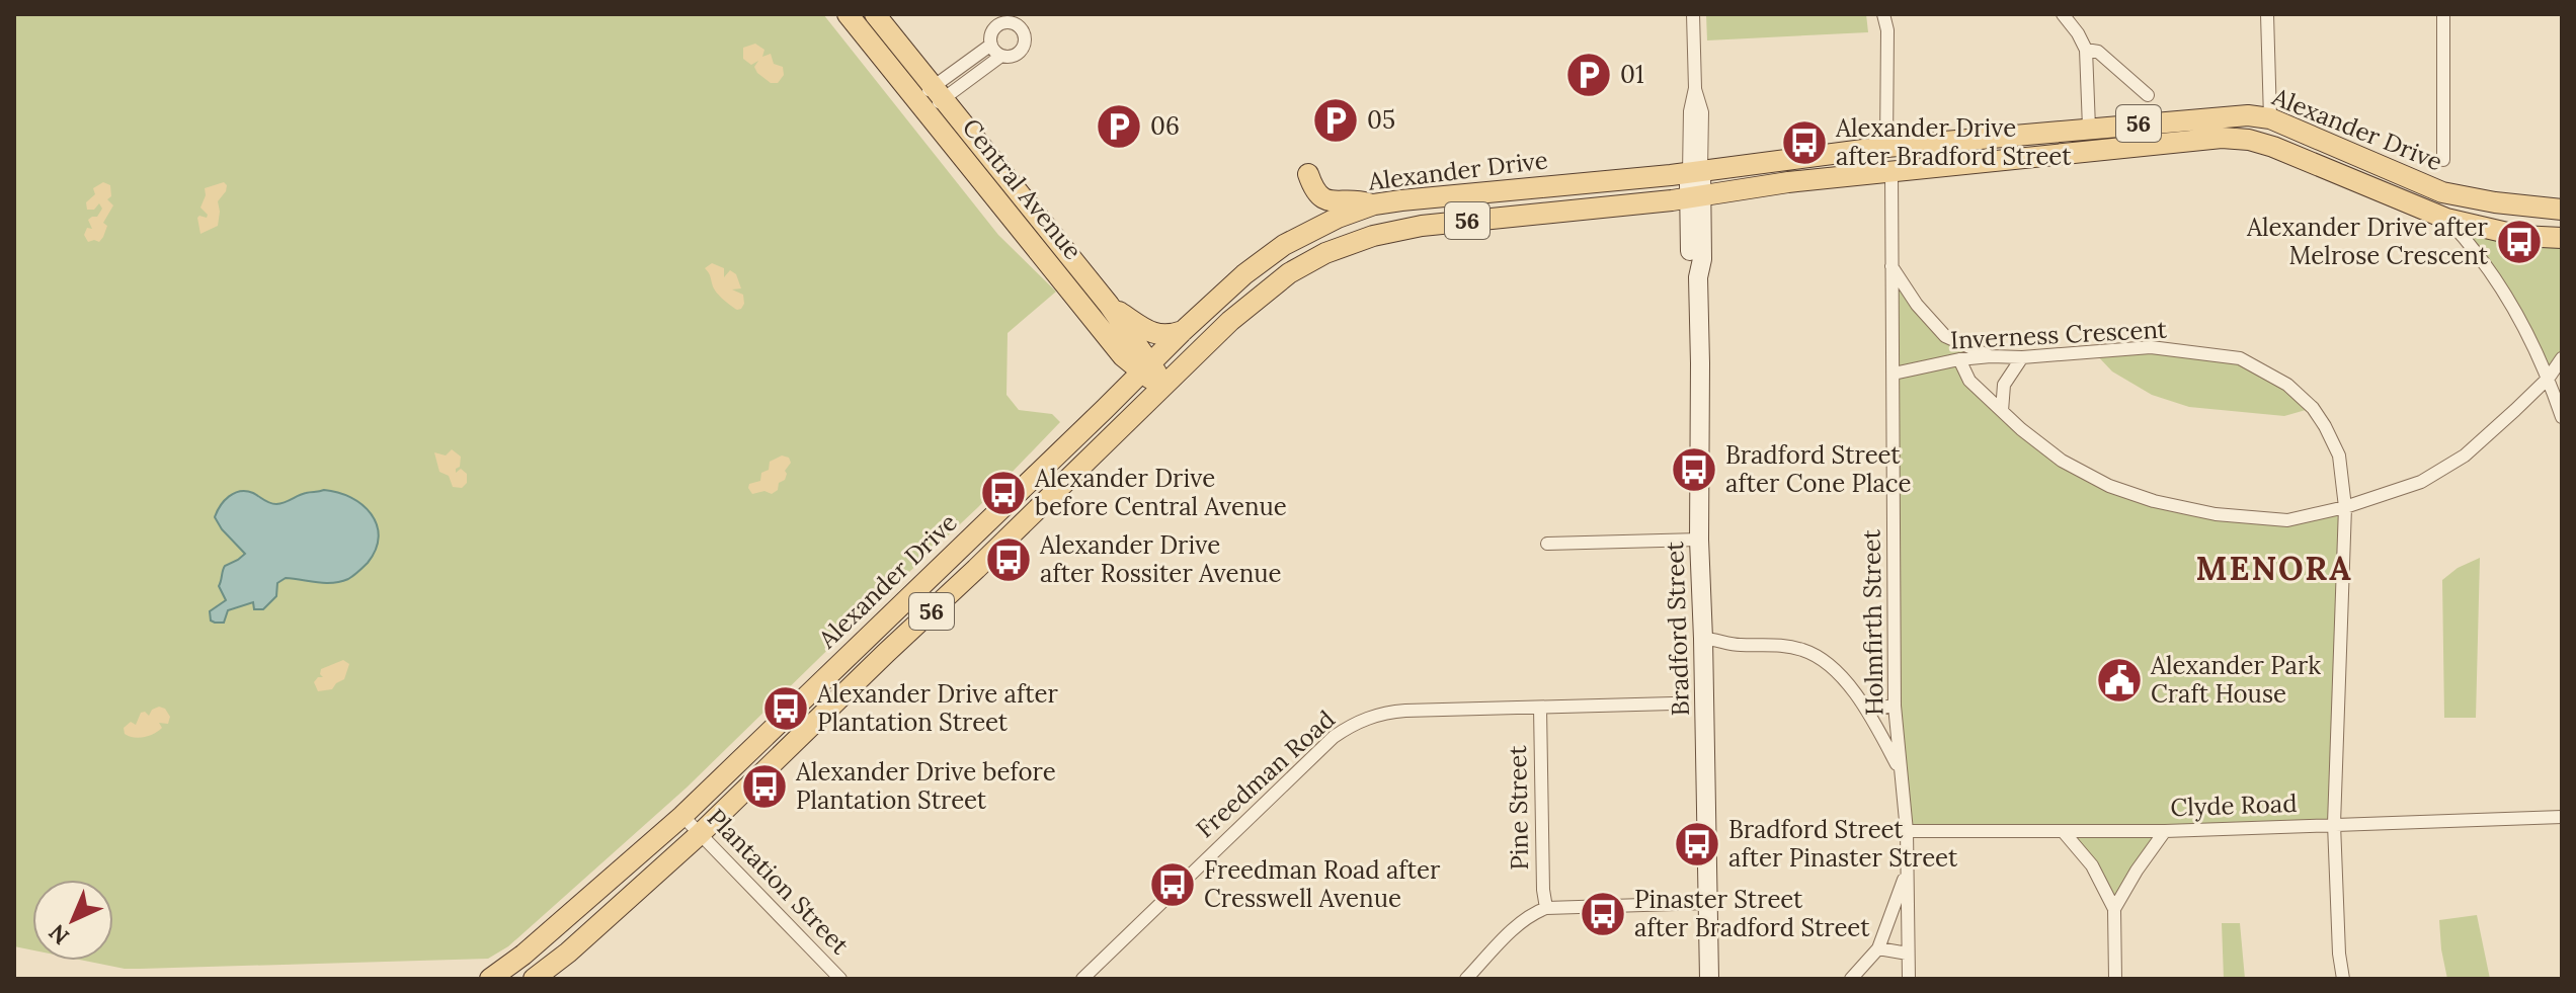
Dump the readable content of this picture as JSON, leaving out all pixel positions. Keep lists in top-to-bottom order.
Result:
{
  "streets": {
    "main road": ["56", "Alexander Drive", "Central Avenue"],
    "street": [
      "Inverness Crescent",
      "Holmfirth Street",
      "Bradford Street",
      "Freedman Road",
      "Clyde Road",
      "Pine Street",
      "Plantation Street"
    ]
  },
  "crossings": [
    ["Alexander Drive", "Central Avenue"],
    ["Alexander Drive", "Holmfirth Street"],
    ["Alexander Drive", "Bradford Street"],
    ["Alexander Drive", "Plantation Street"],
    ["Inverness Crescent", "Holmfirth Street"],
    ["Inverness Crescent", "Clyde Road"],
    ["Holmfirth Street", "Clyde Road"],
    ["Freedman Road", "Pine Street"]
  ],
  "districts": ["MENORA"],
  "places": {
    "parking": ["01", "05", "06"],
    "bus stop": [
      "Alexander Drive after Bradford Street",
      "Alexander Drive after Melrose Crescent",
      "Bradford Street after Cone Place",
      "Alexander Drive before Central Avenue",
      "Alexander Drive after Rossiter Avenue",
      "Alexander Drive after Plantation Street",
      "Alexander Drive before Plantation Street",
      "Bradford Street after Pinaster Street",
      "Freedman Road after Cresswell Avenue",
      "Pinaster Street after Bradford Street"
    ],
    "public building": ["Alexander Park Craft House"]
  },
  "north": "bottom left"
}
